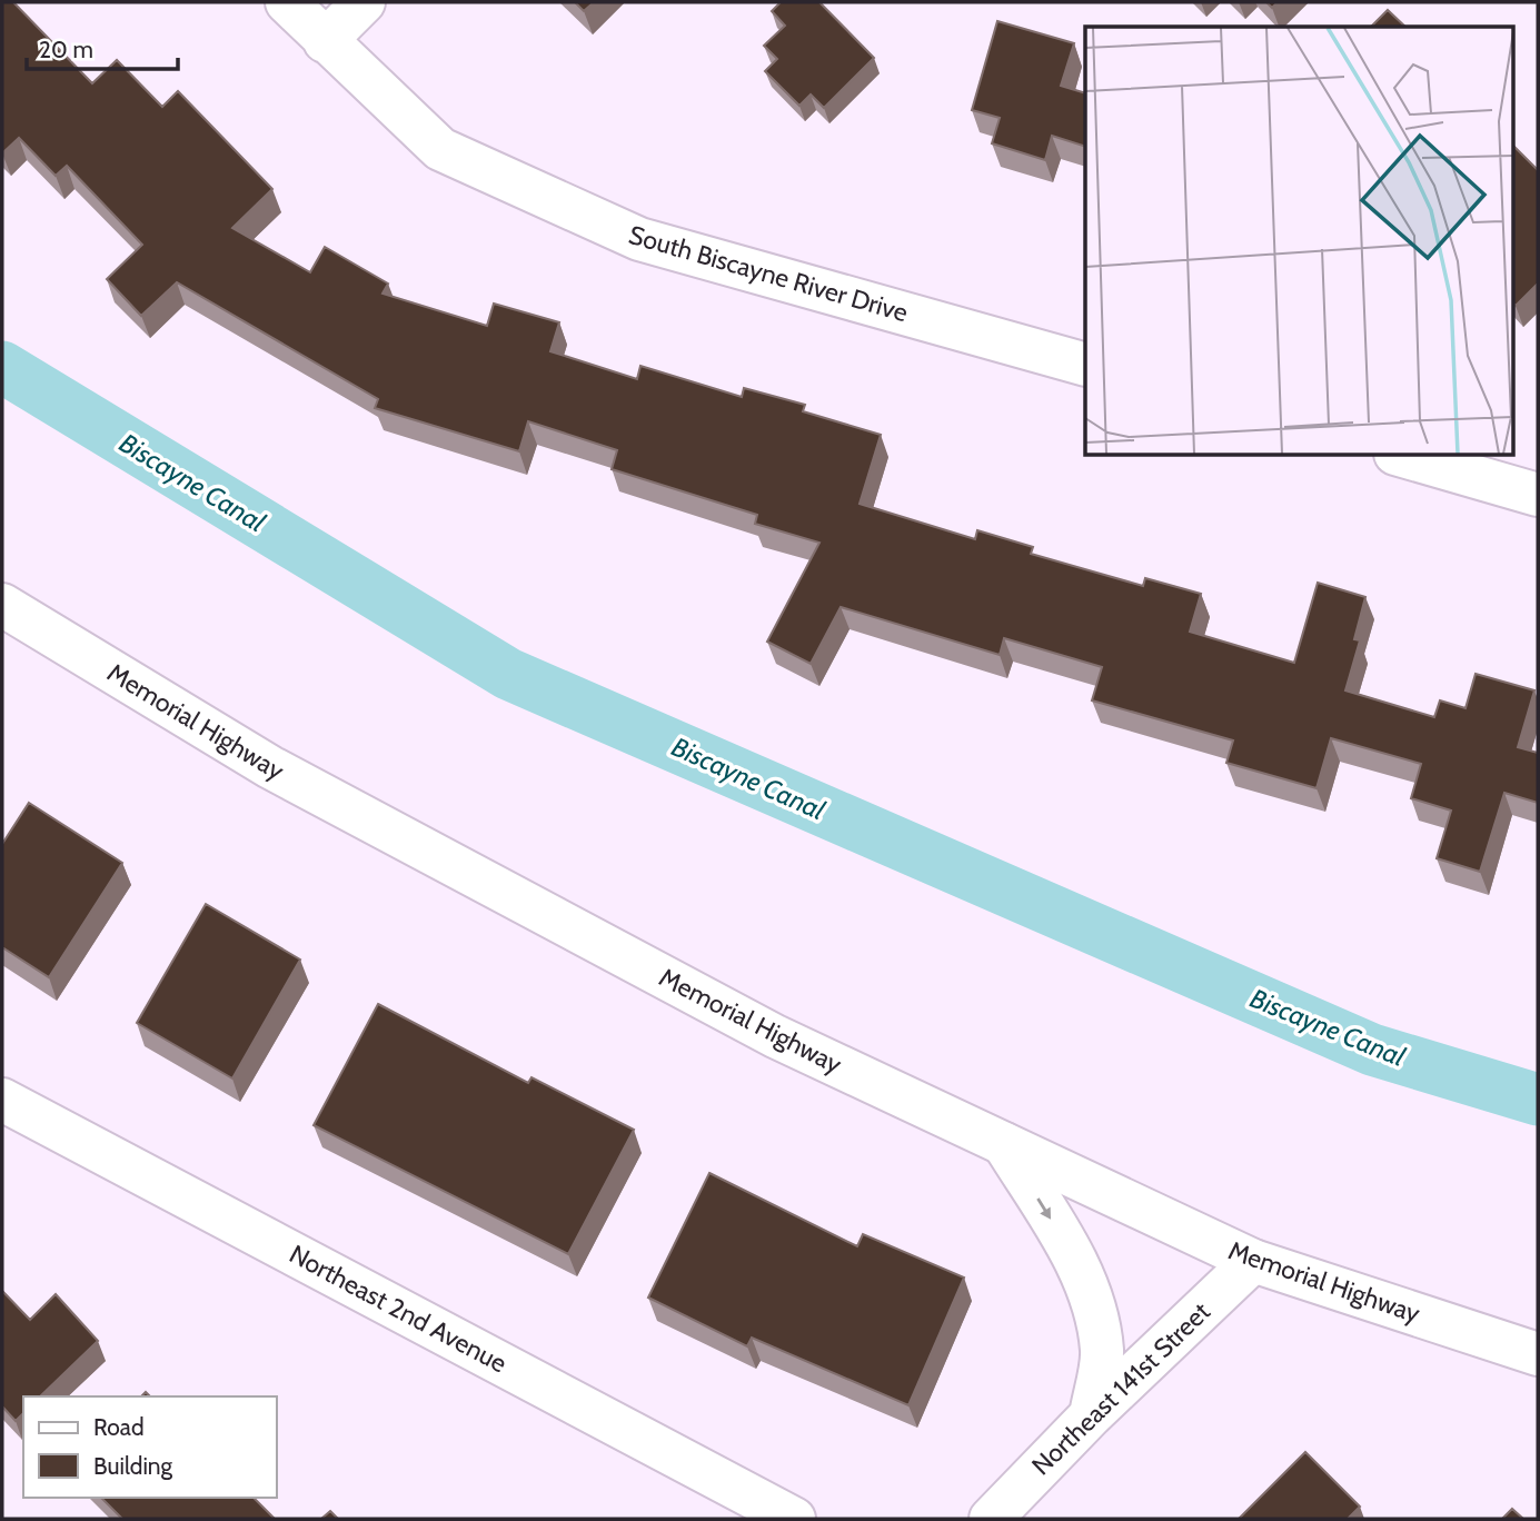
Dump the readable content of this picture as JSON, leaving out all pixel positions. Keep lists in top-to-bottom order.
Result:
{
  "streets": {
    "street": [
      "South Biscayne River Drive",
      "Memorial Highway",
      "Northeast 2nd Avenue",
      "Northeast 141st Street"
    ]
  },
  "crossings": [
    ["Memorial Highway", "Northeast 141st Street"]
  ],
  "water": ["Biscayne Canal"],
  "legend": ["Road", "Building"],
  "scale_bar": "20 m"
}
